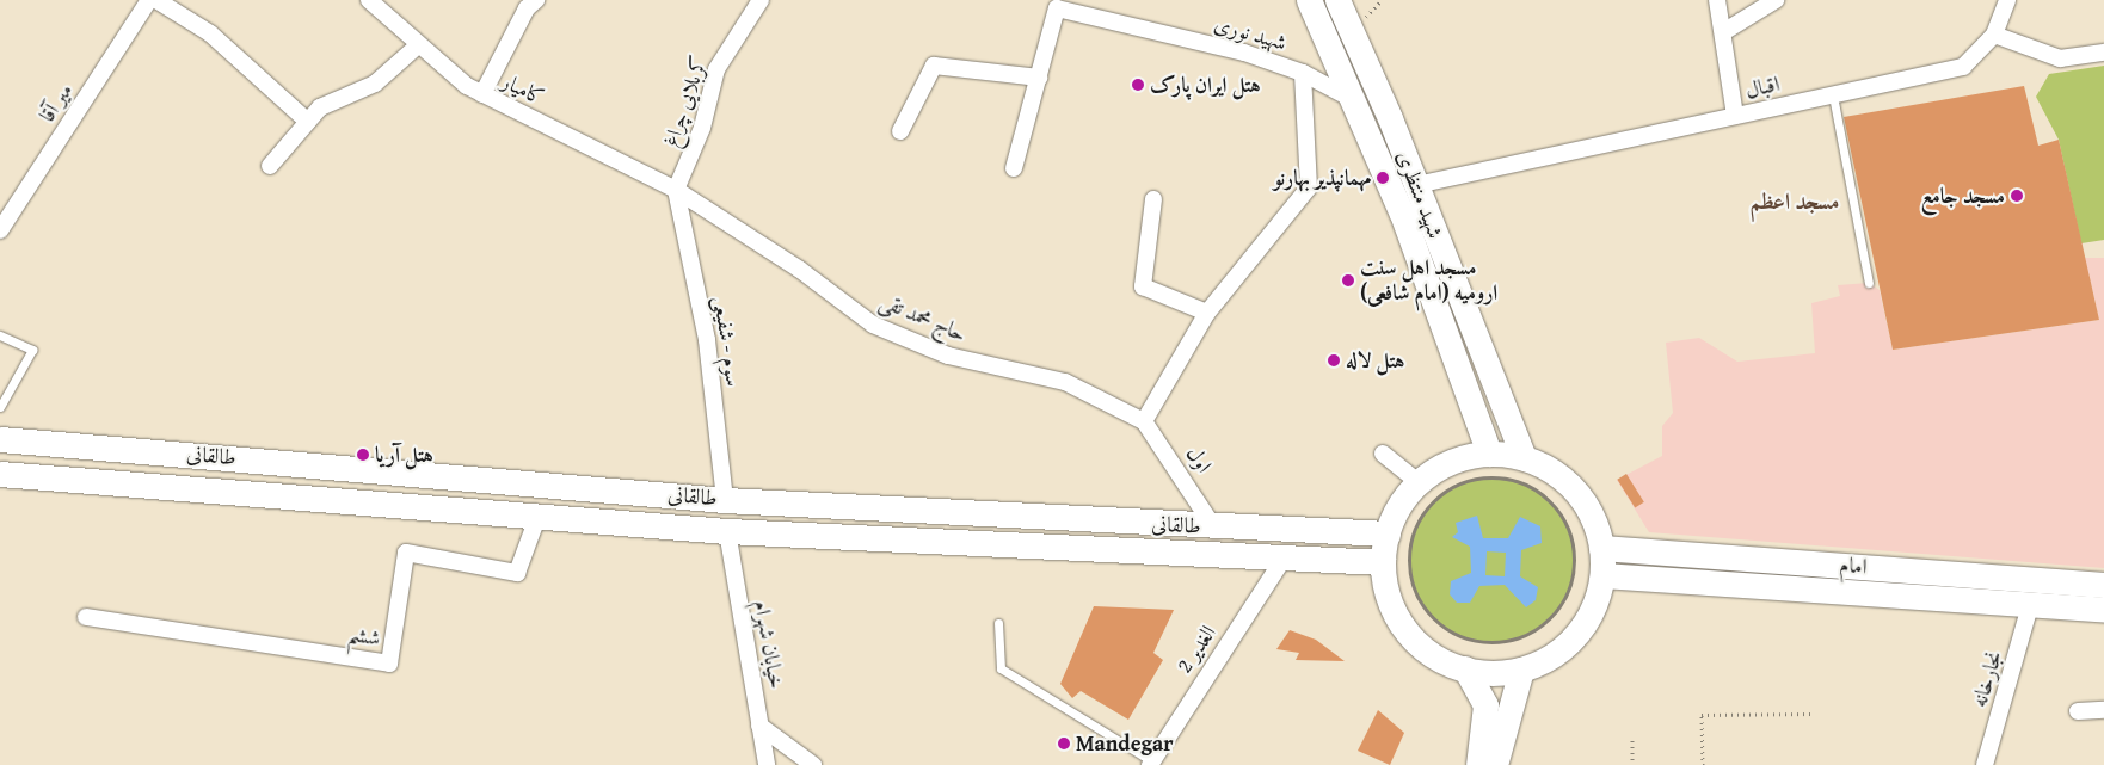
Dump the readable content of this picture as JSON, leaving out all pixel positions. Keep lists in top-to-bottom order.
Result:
{
  "streets": {
    "main road": ["شهید منتظری", "طالقانی", "امام"],
    "street": [
      "شهید نوری",
      "اقبال",
      "کامیار",
      "کربلایی چراغ",
      "میر آقا",
      "حاج محمد تقی",
      "سوم - شفیعی",
      "اول",
      "ششم",
      "خیابان شهرام",
      "2 الغدیر",
      "نجارخانه"
    ]
  },
  "crossings": [
    ["شهید نوری", "شهید منتظری"],
    ["اقبال", "شهید منتظری"],
    ["کامیار", "کربلایی چراغ"],
    ["کامیار", "حاج محمد تقی"],
    ["کامیار", "سوم - شفیعی"],
    ["کربلایی چراغ", "حاج محمد تقی"],
    ["کربلایی چراغ", "سوم - شفیعی"],
    ["حاج محمد تقی", "سوم - شفیعی"],
    ["حاج محمد تقی", "اول"],
    ["سوم - شفیعی", "طالقانی"],
    ["طالقانی", "اول"],
    ["طالقانی", "ششم"],
    ["طالقانی", "خیابان شهرام"],
    ["طالقانی", "2 الغدیر"],
    ["امام", "نجارخانه"]
  ],
  "districts": ["مسجد اعظم"],
  "places": [
    "هتل ایران پارک",
    "مهمانپذیر بهارنو",
    "مسجد جامع",
    "مسجد اهل سنت ارومیه (امام شافعی)",
    "هتل لاله",
    "هتل آریا",
    "Mandegar"
  ]
}
